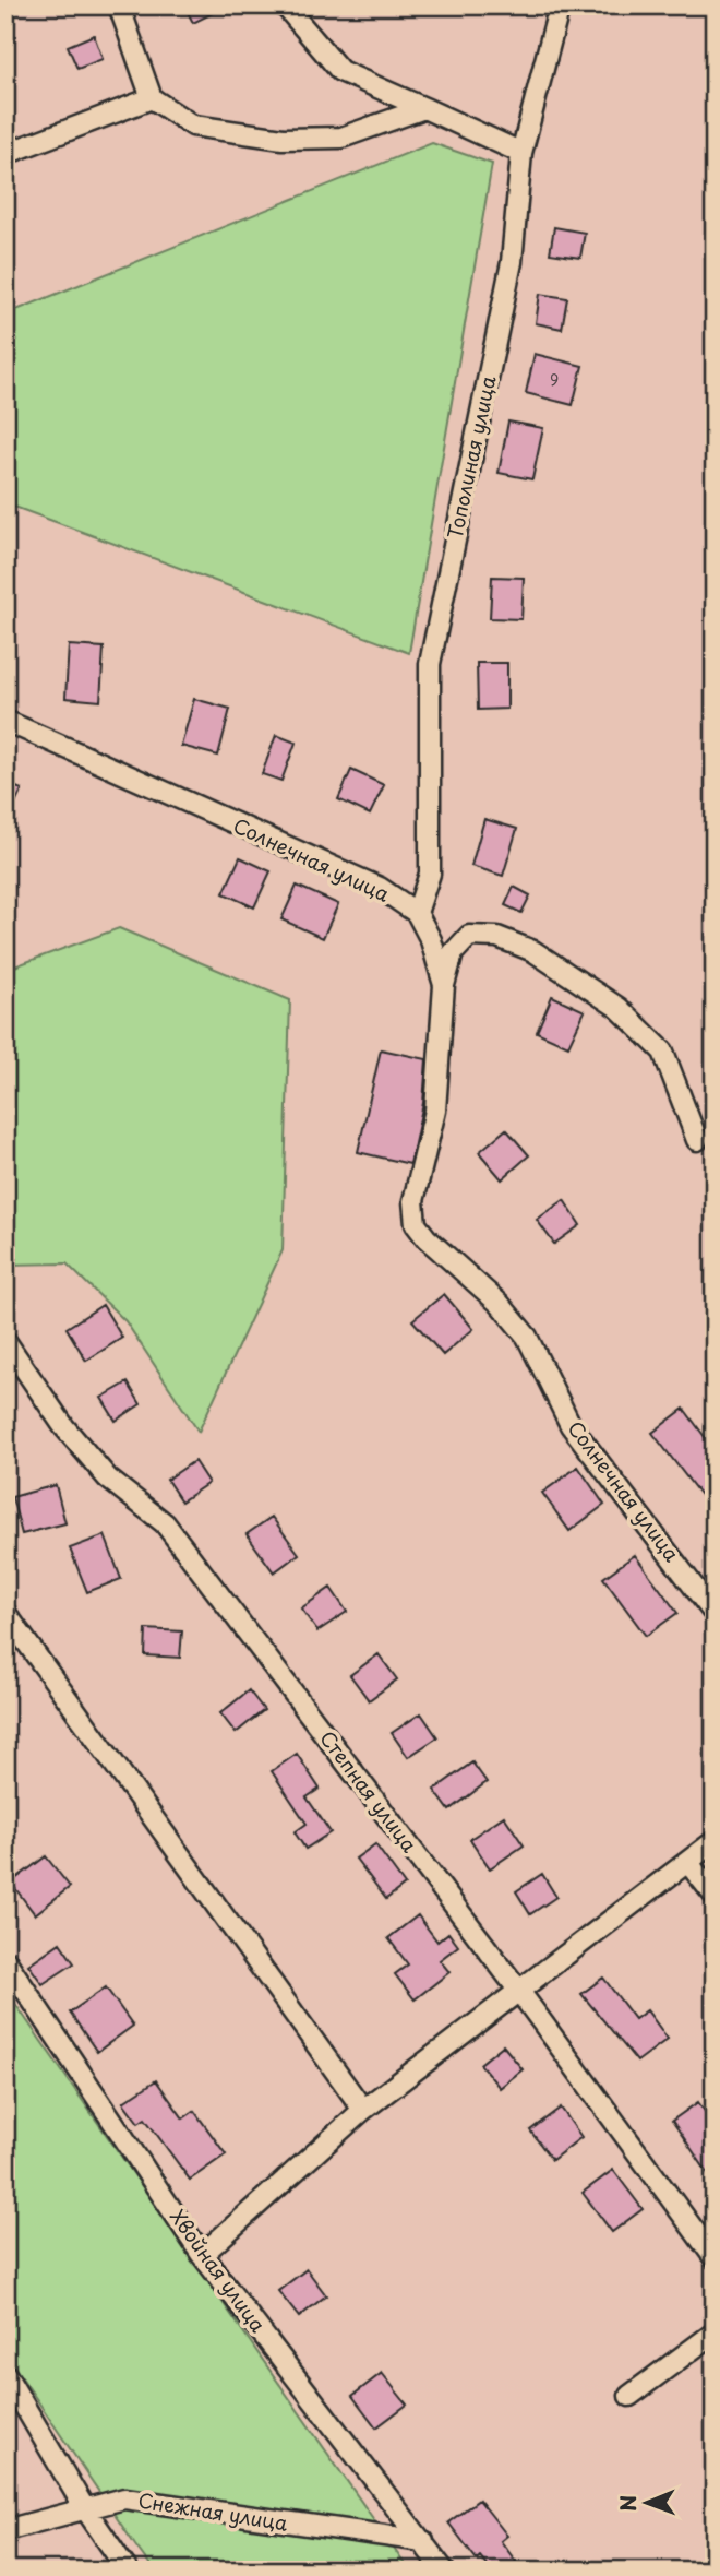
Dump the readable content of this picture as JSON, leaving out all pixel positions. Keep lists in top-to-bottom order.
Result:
{
  "streets": {
    "street": [
      "Тополиная улица",
      "Солнечная улица",
      "Степная улица",
      "Хвойная улица",
      "Снежная улица"
    ]
  },
  "crossings": [
    ["Тополиная улица", "Солнечная улица"],
    ["Хвойная улица", "Снежная улица"]
  ],
  "house_numbers": ["9"],
  "north": "left"
}
